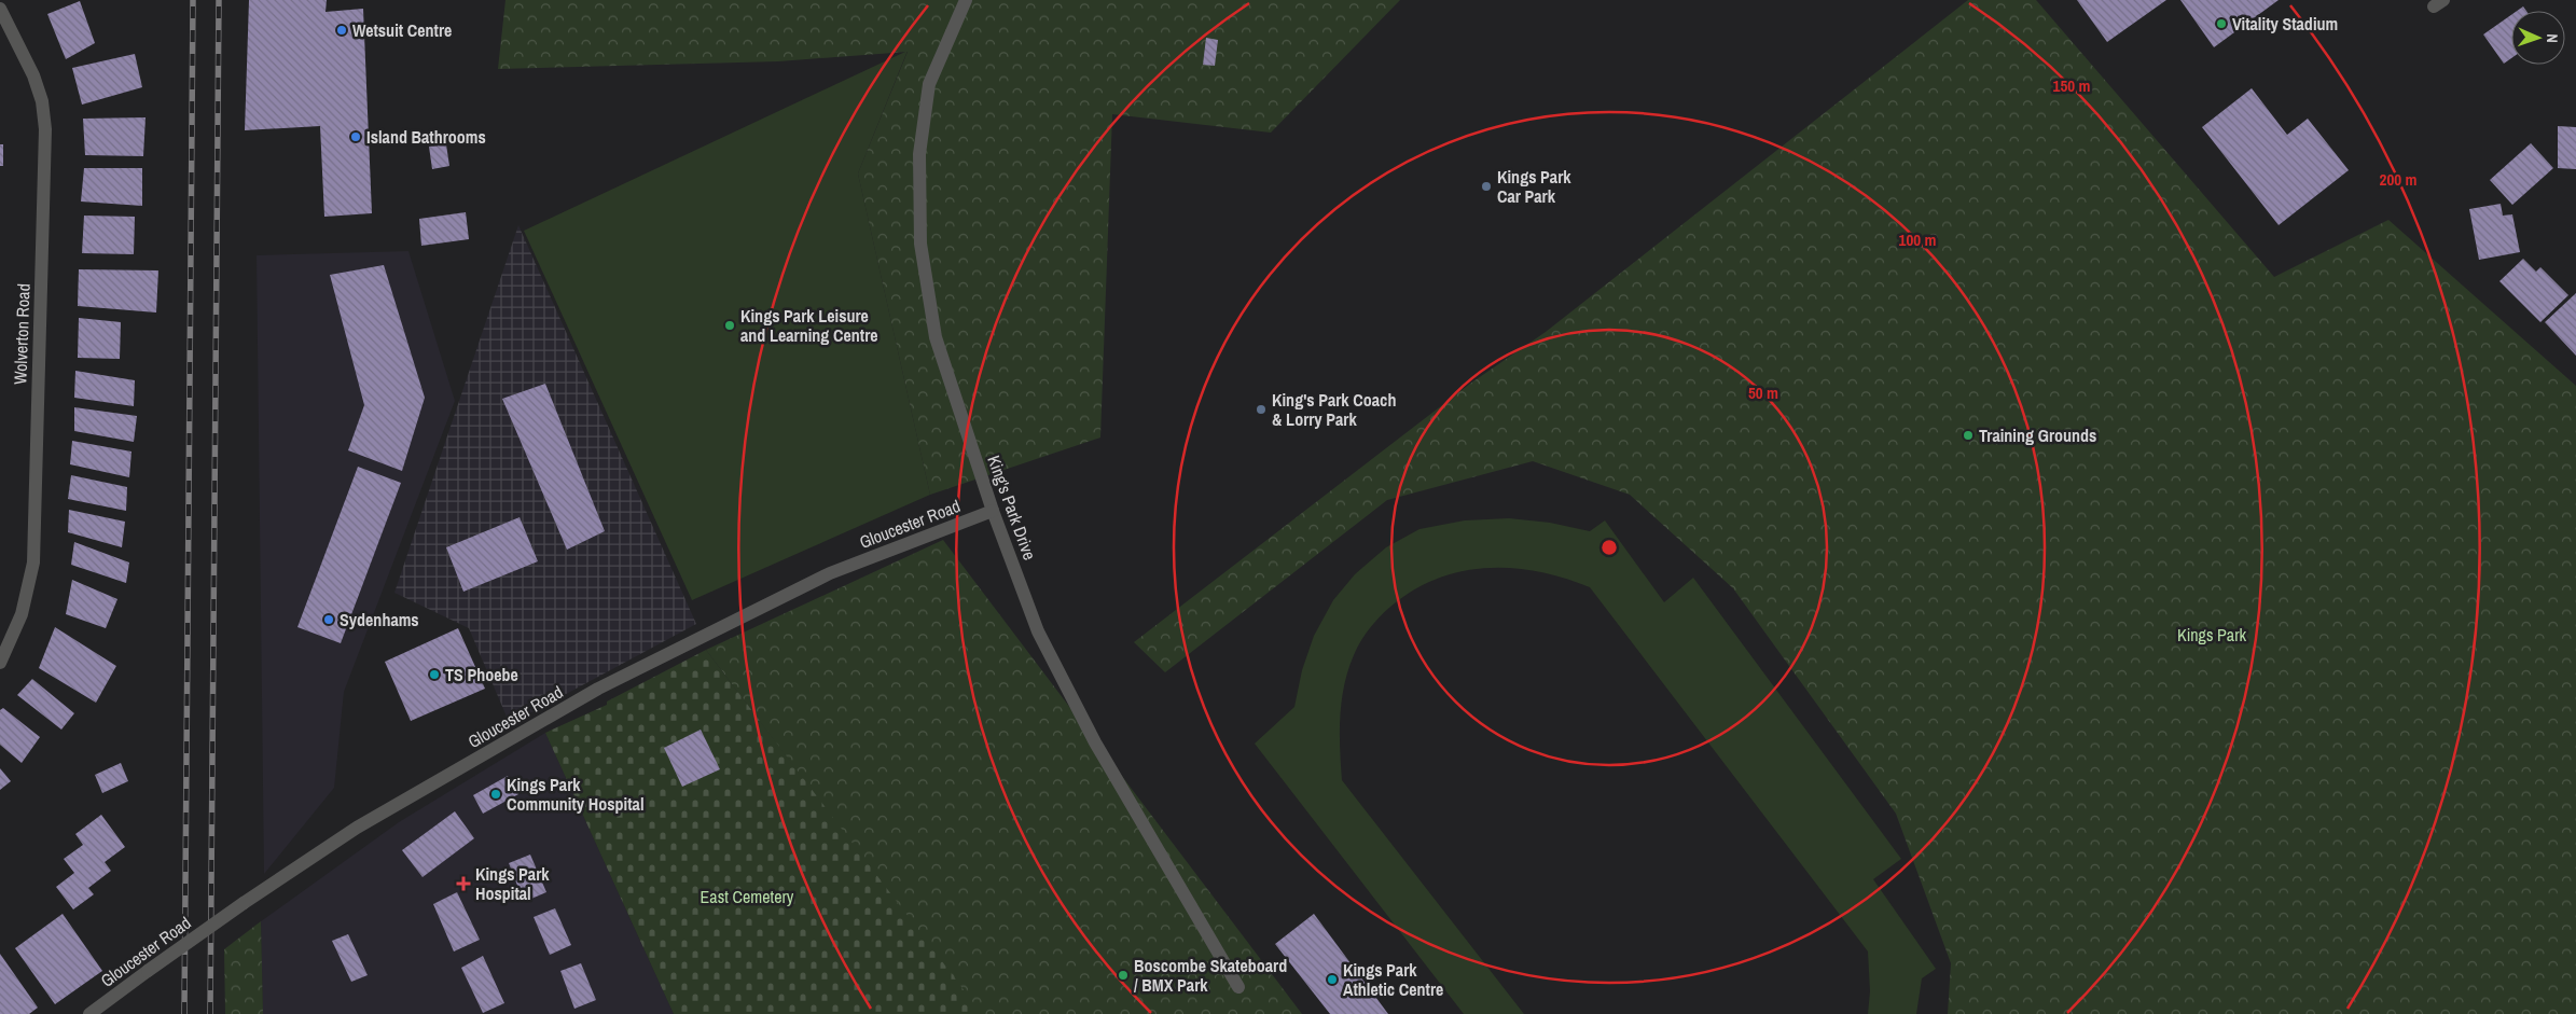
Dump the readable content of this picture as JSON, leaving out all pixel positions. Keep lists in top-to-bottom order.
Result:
{
  "streets": {
    "street": ["Wolverton Road", "King's Park Drive", "Gloucester Road"]
  },
  "crossings": [
    ["King's Park Drive", "Gloucester Road"]
  ],
  "parks": ["Kings Park", "East Cemetery"],
  "places": {
    "other": [
      "Vitality Stadium",
      "Wetsuit Centre",
      "Island Bathrooms",
      "Kings Park Car Park",
      "Kings Park Leisure and Learning Centre",
      "King's Park Coach & Lorry Park",
      "Training Grounds",
      "Sydenhams",
      "TS Phoebe",
      "Kings Park Community Hospital",
      "Boscombe Skateboard / BMX Park",
      "Kings Park Athletic Centre"
    ],
    "health": ["Kings Park Hospital"]
  },
  "north": "right",
  "rings": [
    "150 m",
    "200 m",
    "100 m",
    "50 m"
  ]
}
